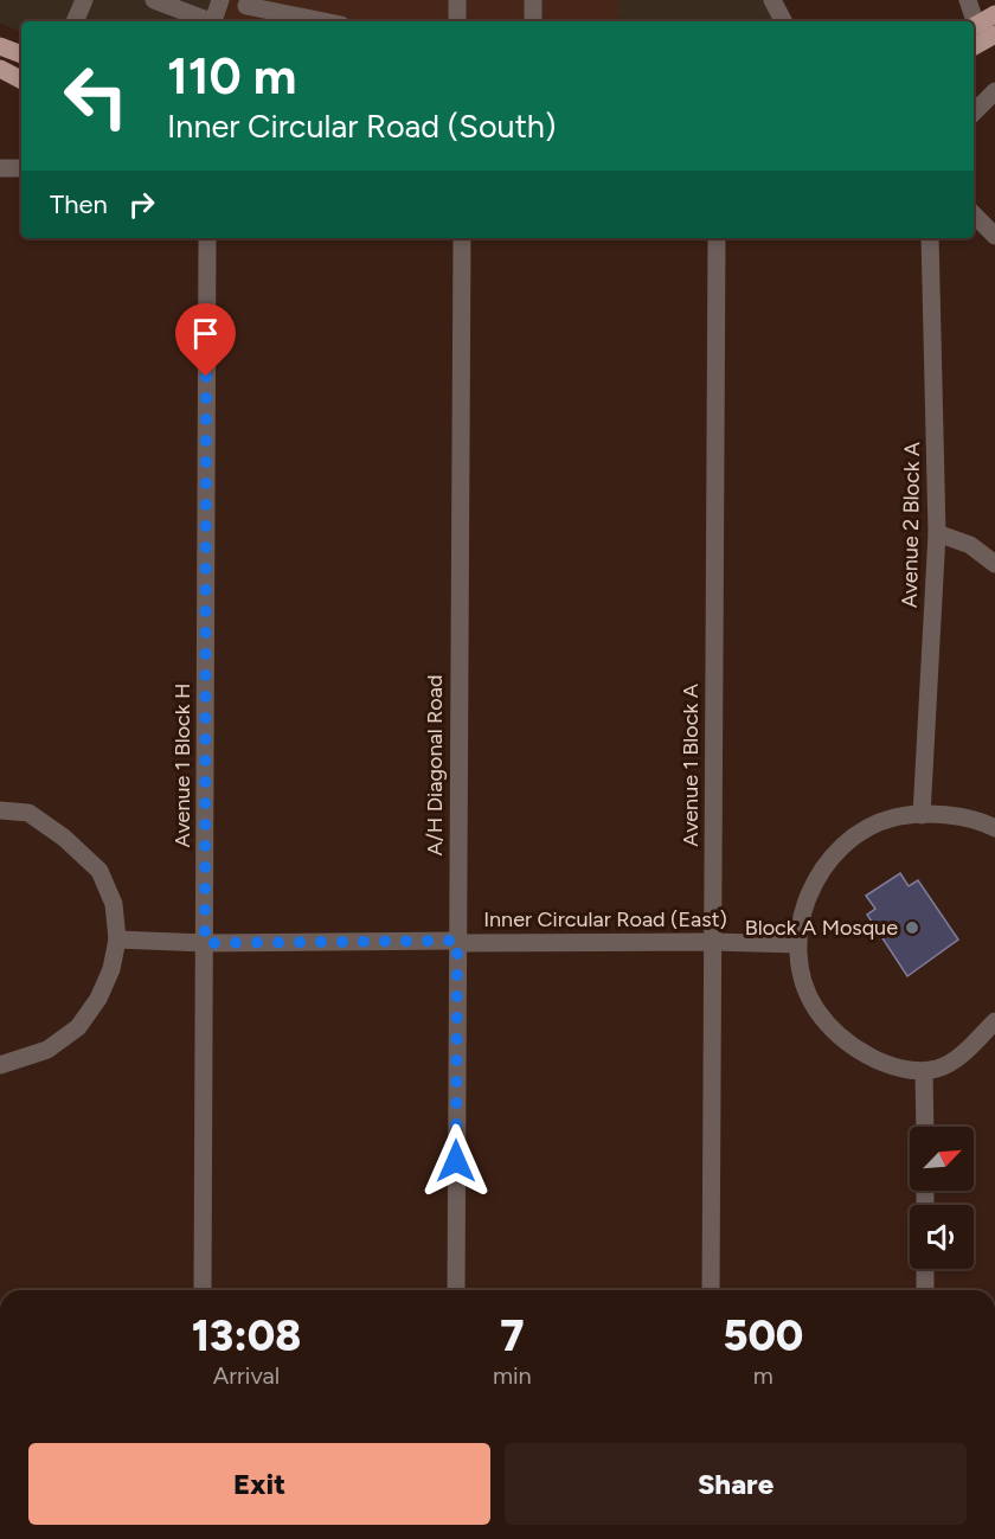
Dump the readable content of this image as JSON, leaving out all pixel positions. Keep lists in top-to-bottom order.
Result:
{
  "streets": {
    "street": [
      "Avenue 2 Block A",
      "Avenue 1 Block H",
      "A/H Diagonal Road",
      "Avenue 1 Block A",
      "Inner Circular Road (East)"
    ]
  },
  "crossings": [
    ["Avenue 1 Block H", "Inner Circular Road (East)"],
    ["A/H Diagonal Road", "Inner Circular Road (East)"],
    ["Avenue 1 Block A", "Inner Circular Road (East)"]
  ],
  "places": ["Block A Mosque"],
  "north": "top right",
  "page": {
    "turn": ["110 m", "Inner Circular Road (South)"],
    "then": "Then",
    "eta": [
      "13:08",
      "Arrival",
      "7",
      "min",
      "500",
      "m"
    ],
    "buttons": ["Exit", "Share"]
  }
}
